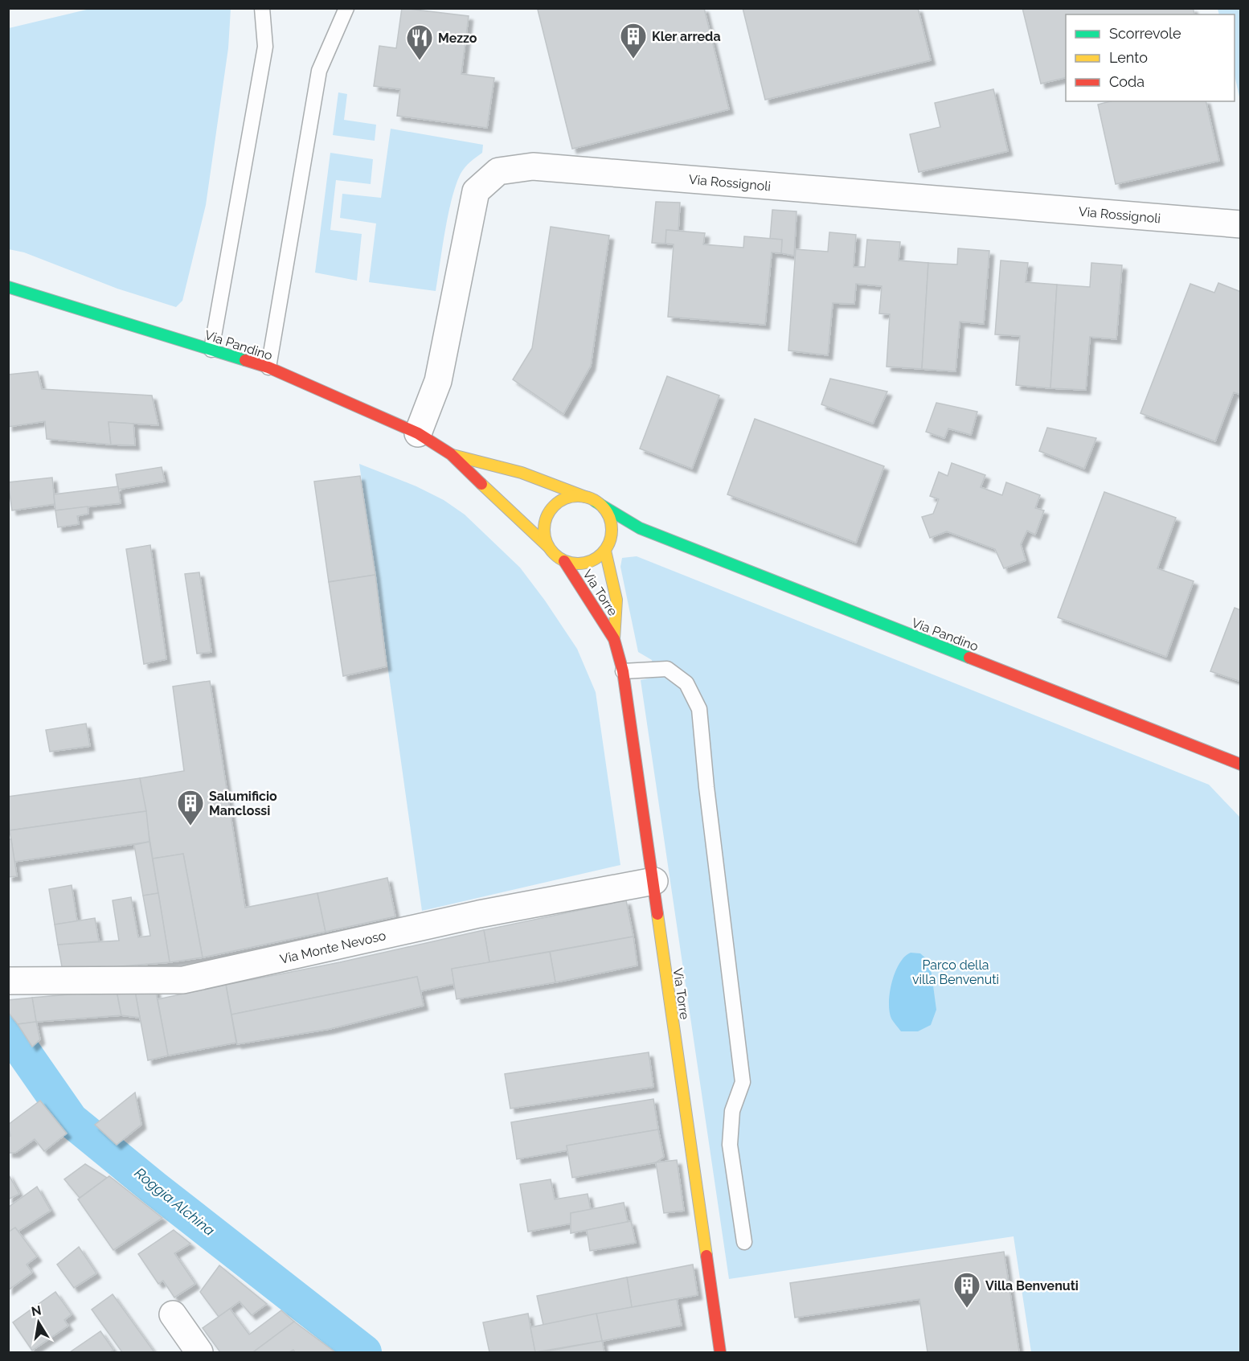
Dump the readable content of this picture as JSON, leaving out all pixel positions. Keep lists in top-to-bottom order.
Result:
{
  "streets": {
    "street": [
      "Via Rossignoli",
      "Via Pandino",
      "Via Torre",
      "Via Monte Nevoso"
    ]
  },
  "crossings": [
    ["Via Rossignoli", "Via Pandino"],
    ["Via Pandino", "Via Torre"],
    ["Via Torre", "Via Monte Nevoso"]
  ],
  "water": ["Roggia Alchina"],
  "parks": ["Parco della villa Benvenuti"],
  "places": {
    "building": ["Kler arreda", "Salumificio Manclossi", "Villa Benvenuti"],
    "restaurant": ["Mezzo"]
  },
  "legend": ["Scorrevole", "Lento", "Coda"],
  "north": "top"
}
